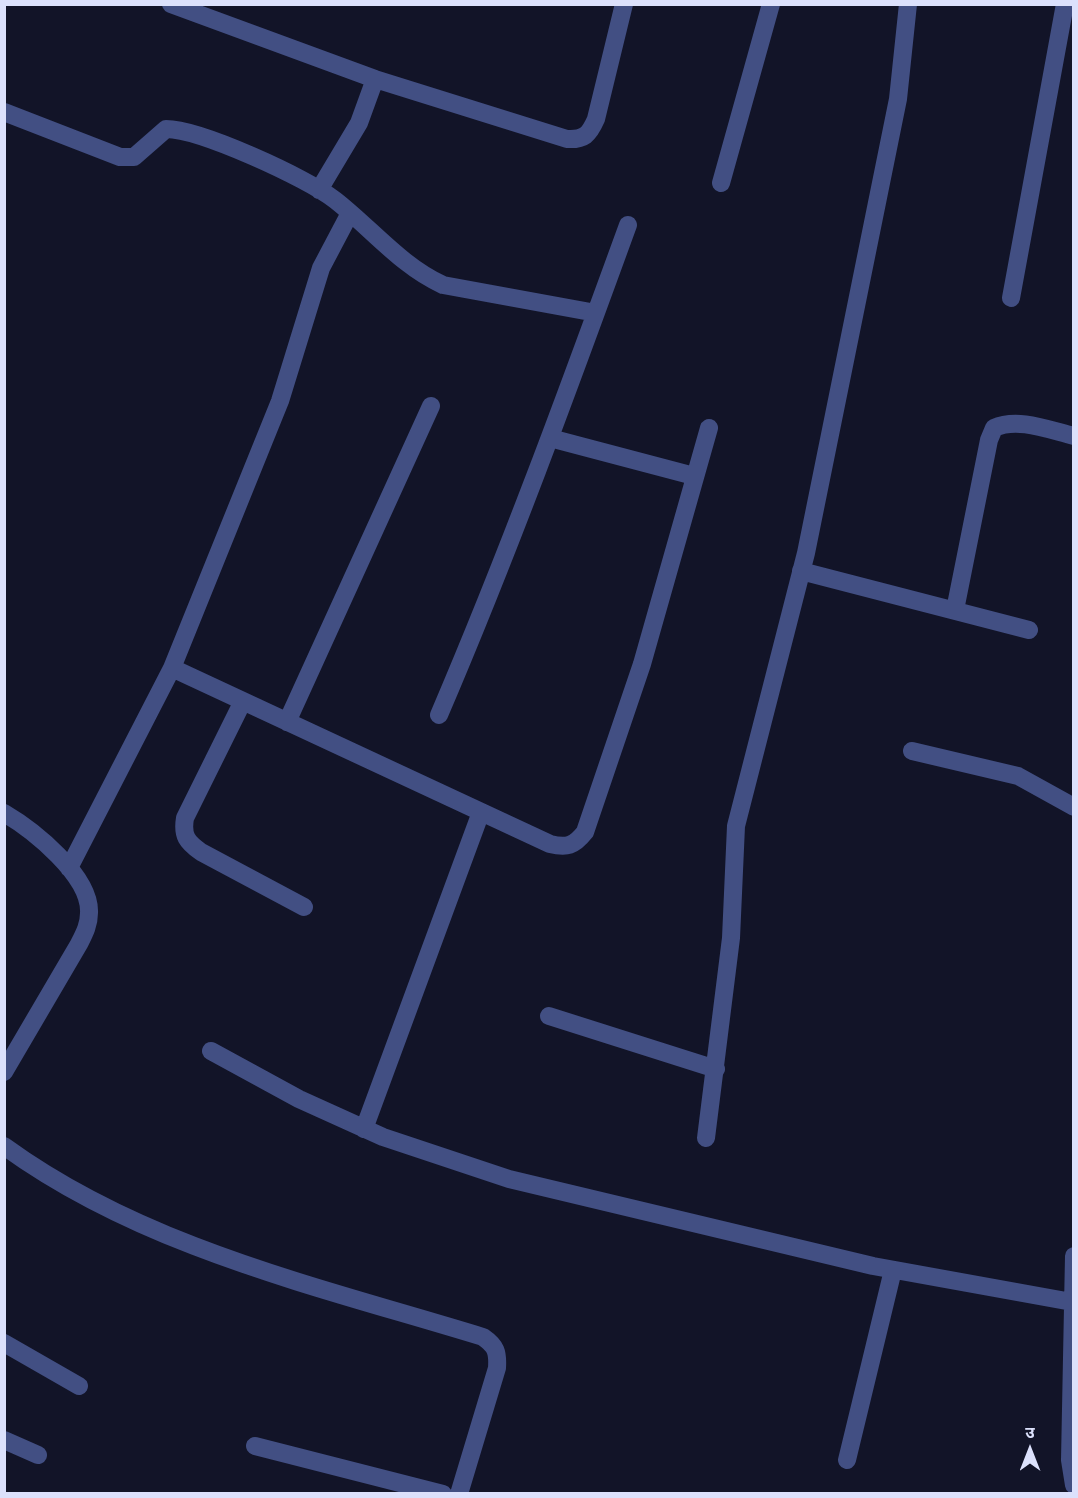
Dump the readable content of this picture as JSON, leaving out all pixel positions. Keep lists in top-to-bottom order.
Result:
{
  "north": "top"
}
